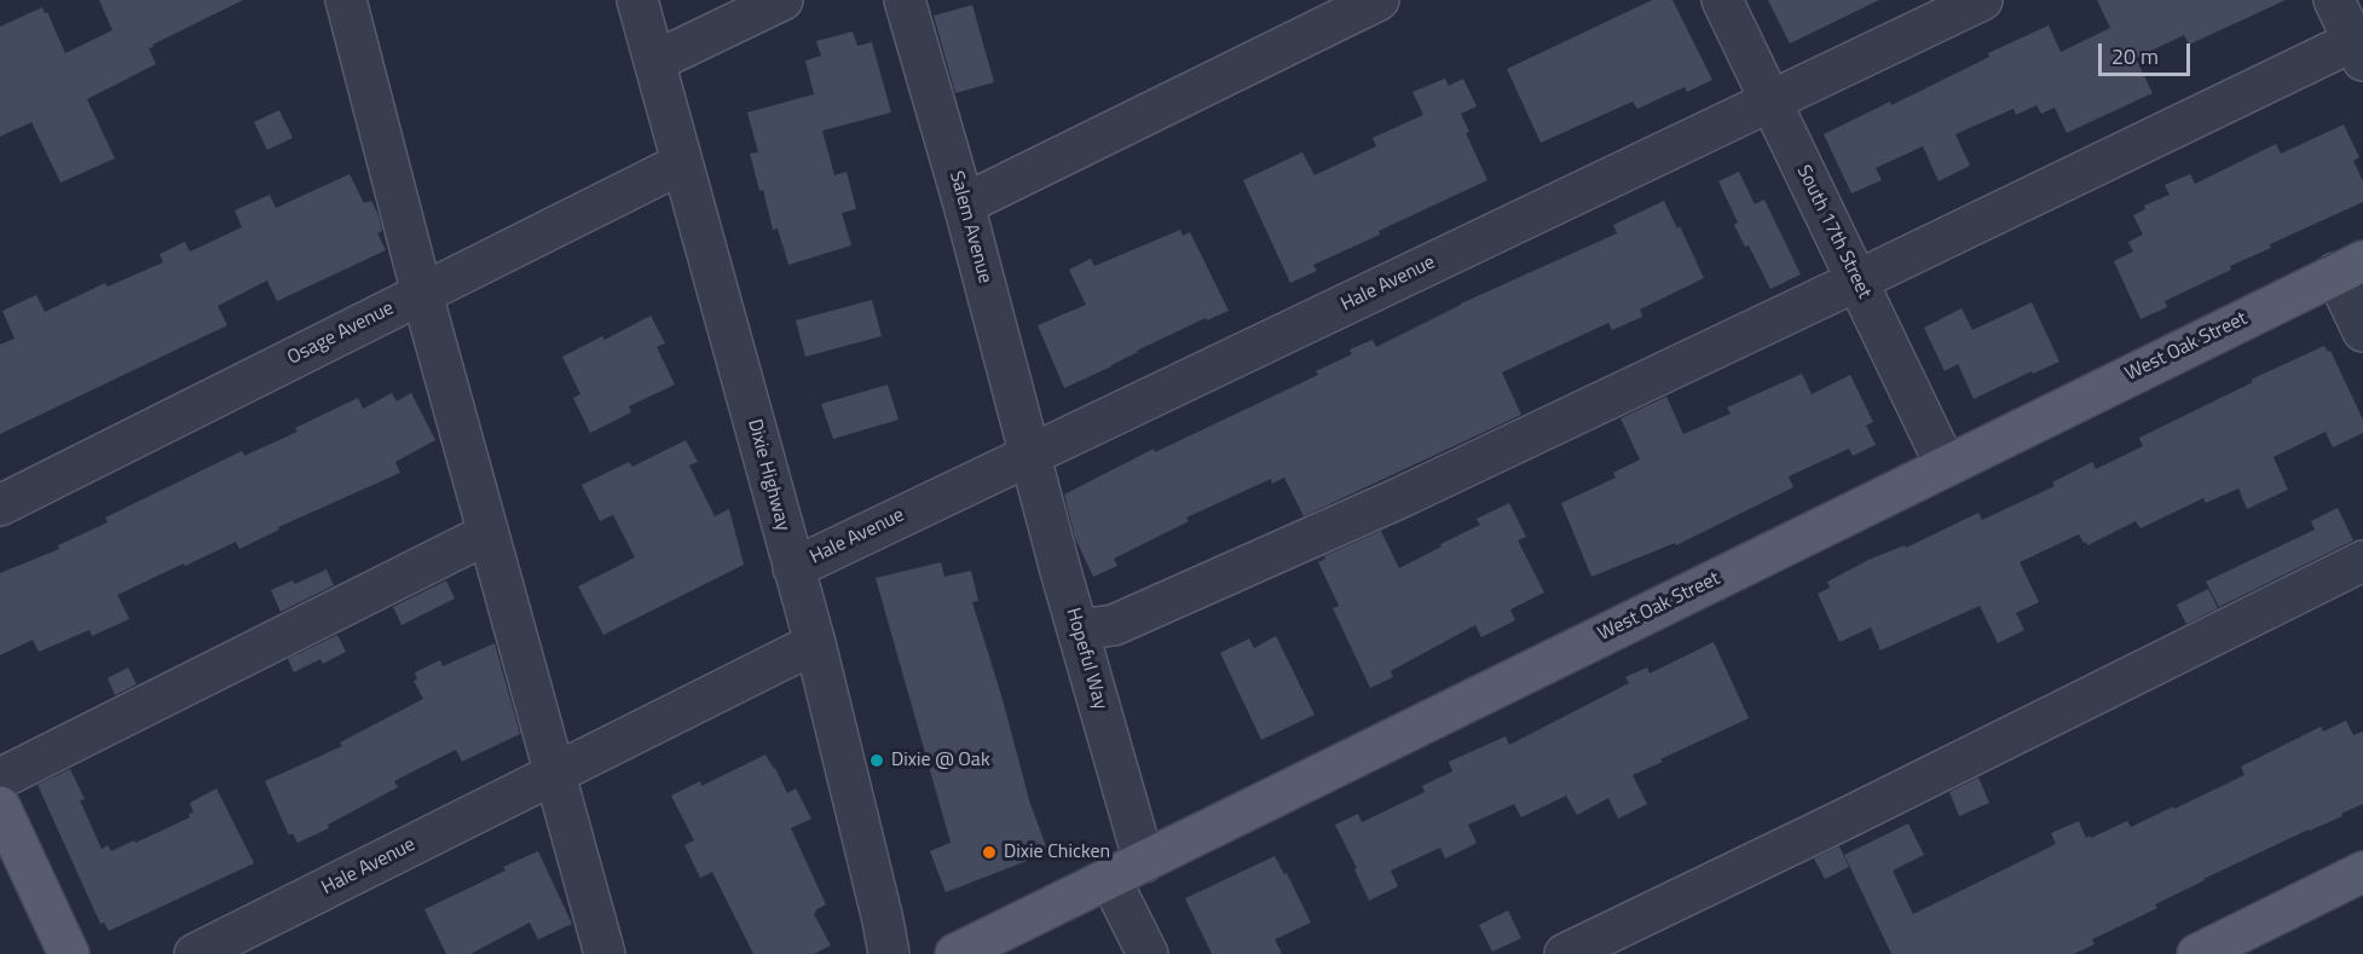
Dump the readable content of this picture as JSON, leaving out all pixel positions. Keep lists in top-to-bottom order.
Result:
{
  "streets": {
    "main road": ["West Oak Street"],
    "street": [
      "Salem Avenue",
      "South 17th Street",
      "Hale Avenue",
      "Osage Avenue",
      "Dixie Highway",
      "Hopeful Way"
    ]
  },
  "crossings": [
    ["Salem Avenue", "Hale Avenue"],
    ["Salem Avenue", "Hopeful Way"],
    ["South 17th Street", "Hale Avenue"],
    ["South 17th Street", "West Oak Street"],
    ["Hale Avenue", "Dixie Highway"],
    ["Hale Avenue", "Hopeful Way"],
    ["Osage Avenue", "Dixie Highway"],
    ["West Oak Street", "Hopeful Way"]
  ],
  "places": ["Dixie @ Oak", "Dixie Chicken"],
  "scale_bar": "20 m"
}
